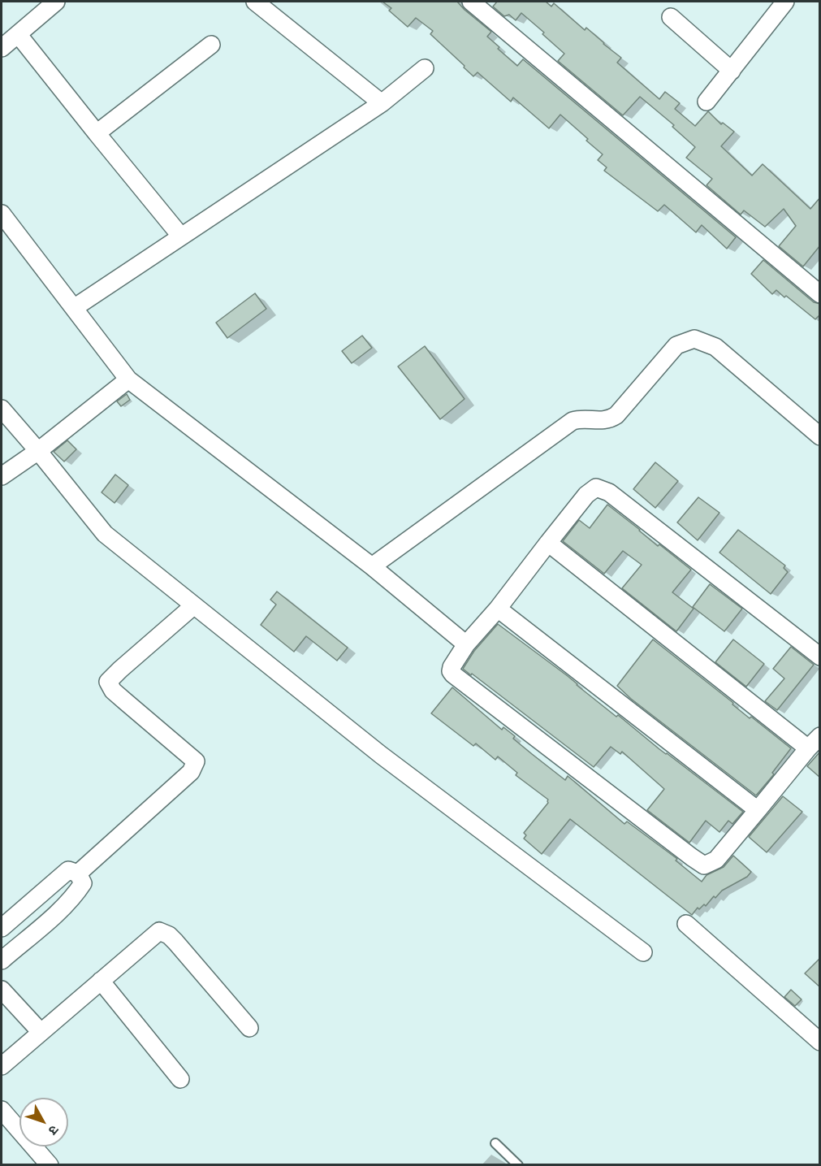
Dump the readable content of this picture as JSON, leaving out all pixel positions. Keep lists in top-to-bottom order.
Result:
{
  "north": "bottom right"
}
